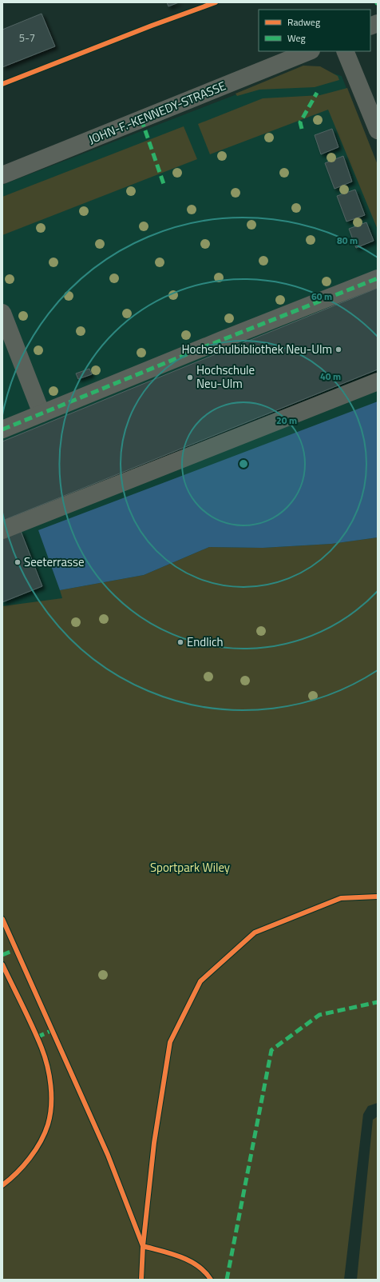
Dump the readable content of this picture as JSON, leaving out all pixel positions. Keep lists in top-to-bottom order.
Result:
{
  "streets": {
    "street": ["JOHN-F.-KENNEDY-STRASSE"]
  },
  "parks": ["Sportpark Wiley"],
  "places": [
    "Hochschulbibliothek Neu-Ulm",
    "Hochschule Neu-Ulm",
    "Seeterrasse",
    "Endlich"
  ],
  "house_numbers": ["5-7"],
  "legend": ["Radweg", "Weg"],
  "rings": [
    "80 m",
    "60 m",
    "40 m",
    "20 m"
  ]
}
